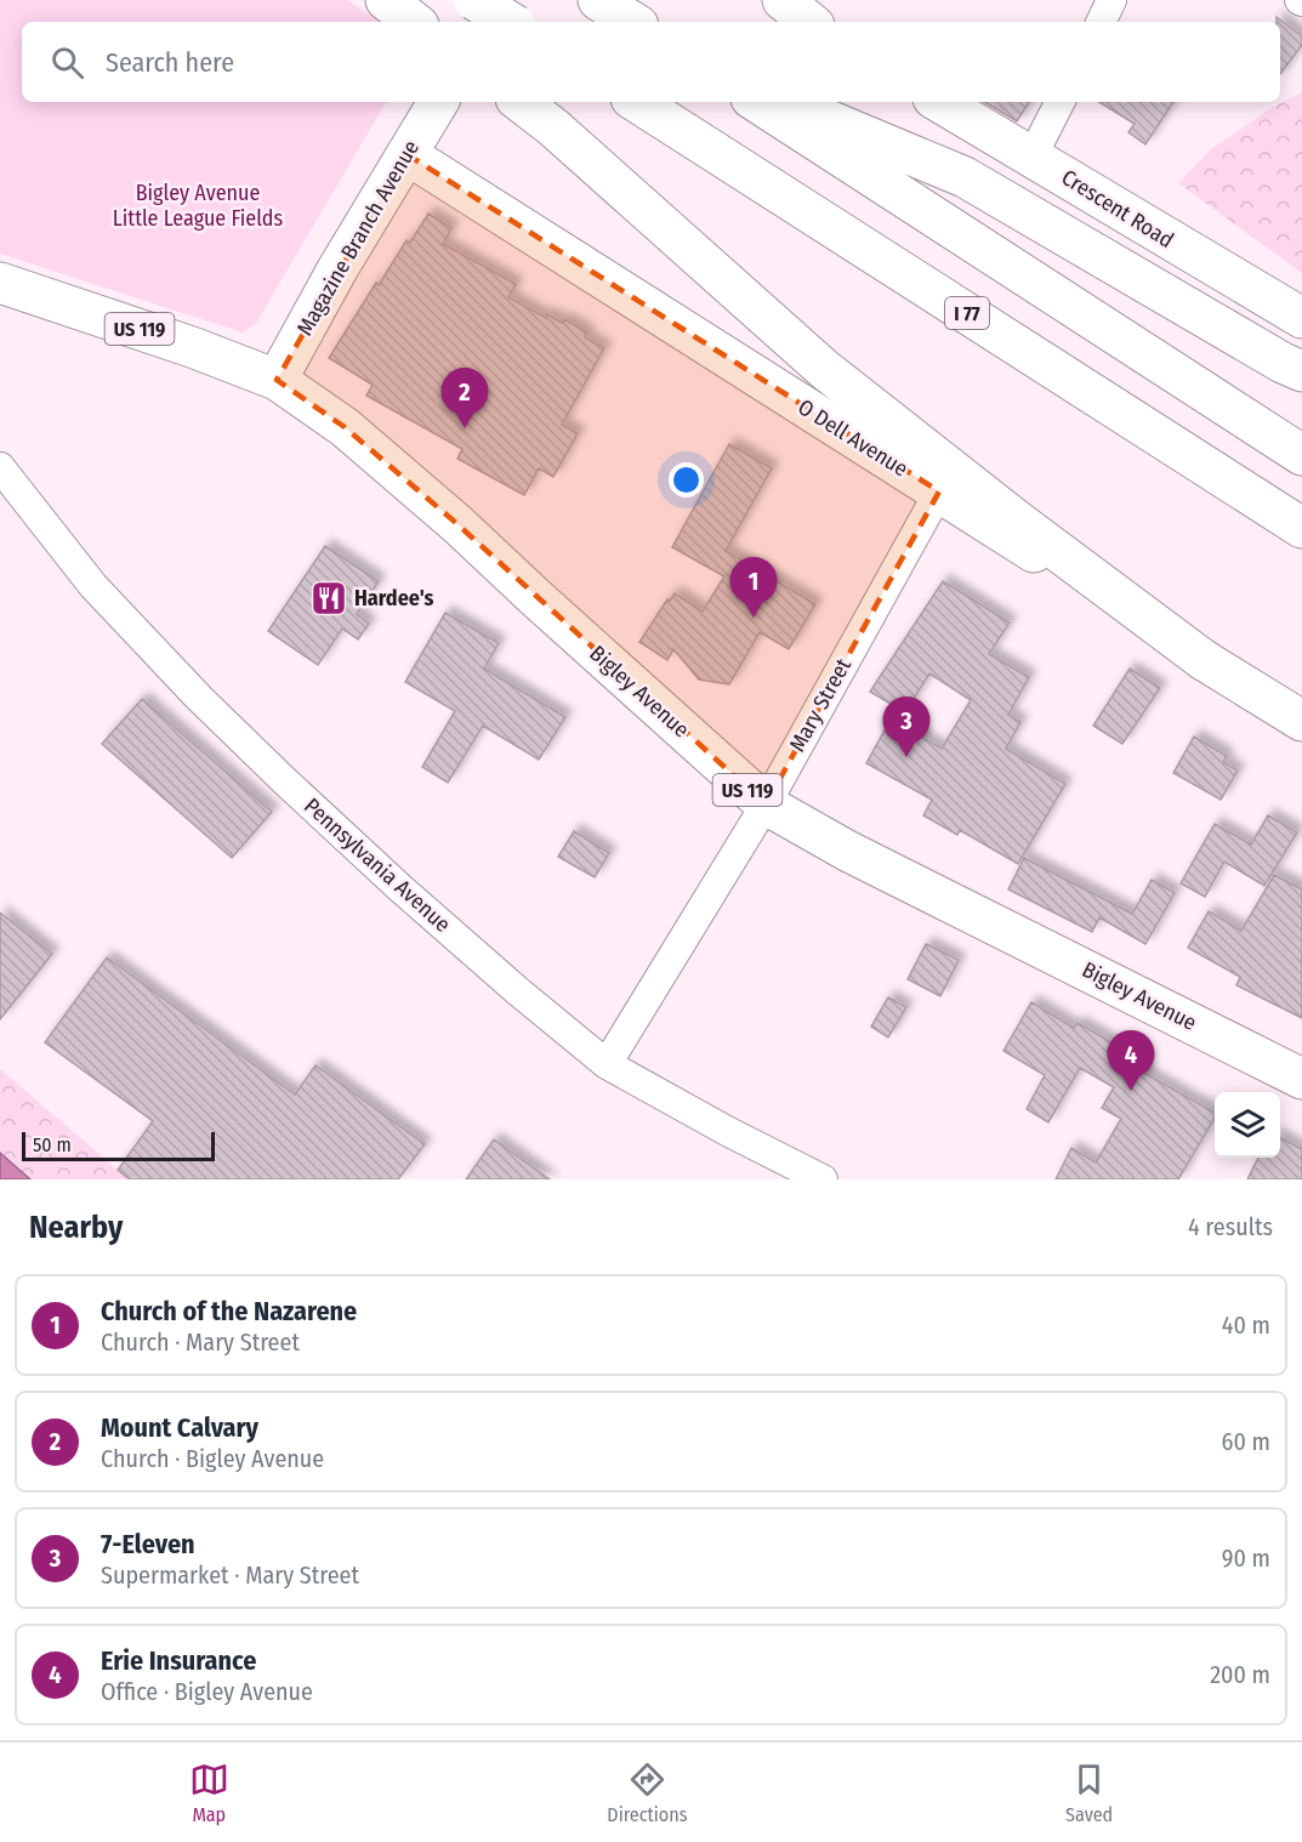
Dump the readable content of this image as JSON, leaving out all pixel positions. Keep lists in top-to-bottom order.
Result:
{
  "streets": {
    "main road": [
      "Crescent Road",
      "Magazine Branch Avenue",
      "I 77",
      "US 119",
      "O Dell Avenue",
      "Bigley Avenue"
    ],
    "street": ["Mary Street", "Pennsylvania Avenue"]
  },
  "crossings": [
    ["Magazine Branch Avenue", "O Dell Avenue"],
    ["Magazine Branch Avenue", "Bigley Avenue"],
    ["O Dell Avenue", "Mary Street"],
    ["Bigley Avenue", "Mary Street"],
    ["Mary Street", "Pennsylvania Avenue"]
  ],
  "parks": ["Bigley Avenue Little League Fields"],
  "places": {
    "restaurant": ["Hardee's"]
  },
  "scale_bar": "50 m",
  "page": {
    "search": "Search here",
    "pins": [
      "2",
      "1",
      "3",
      "4"
    ],
    "scale": "50 m",
    "heading": ["Nearby", "4 results"],
    "list": [
      {
        "mark": "1",
        "name": "Church of the Nazarene",
        "note": "Church · Mary Street",
        "value": "40 m"
      },
      {
        "mark": "2",
        "name": "Mount Calvary",
        "note": "Church · Bigley Avenue",
        "value": "60 m"
      },
      {
        "mark": "3",
        "name": "7-Eleven",
        "note": "Supermarket · Mary Street",
        "value": "90 m"
      },
      {
        "mark": "4",
        "name": "Erie Insurance",
        "note": "Office · Bigley Avenue",
        "value": "200 m"
      }
    ],
    "nav": ["Map", "Directions", "Saved"]
  }
}
